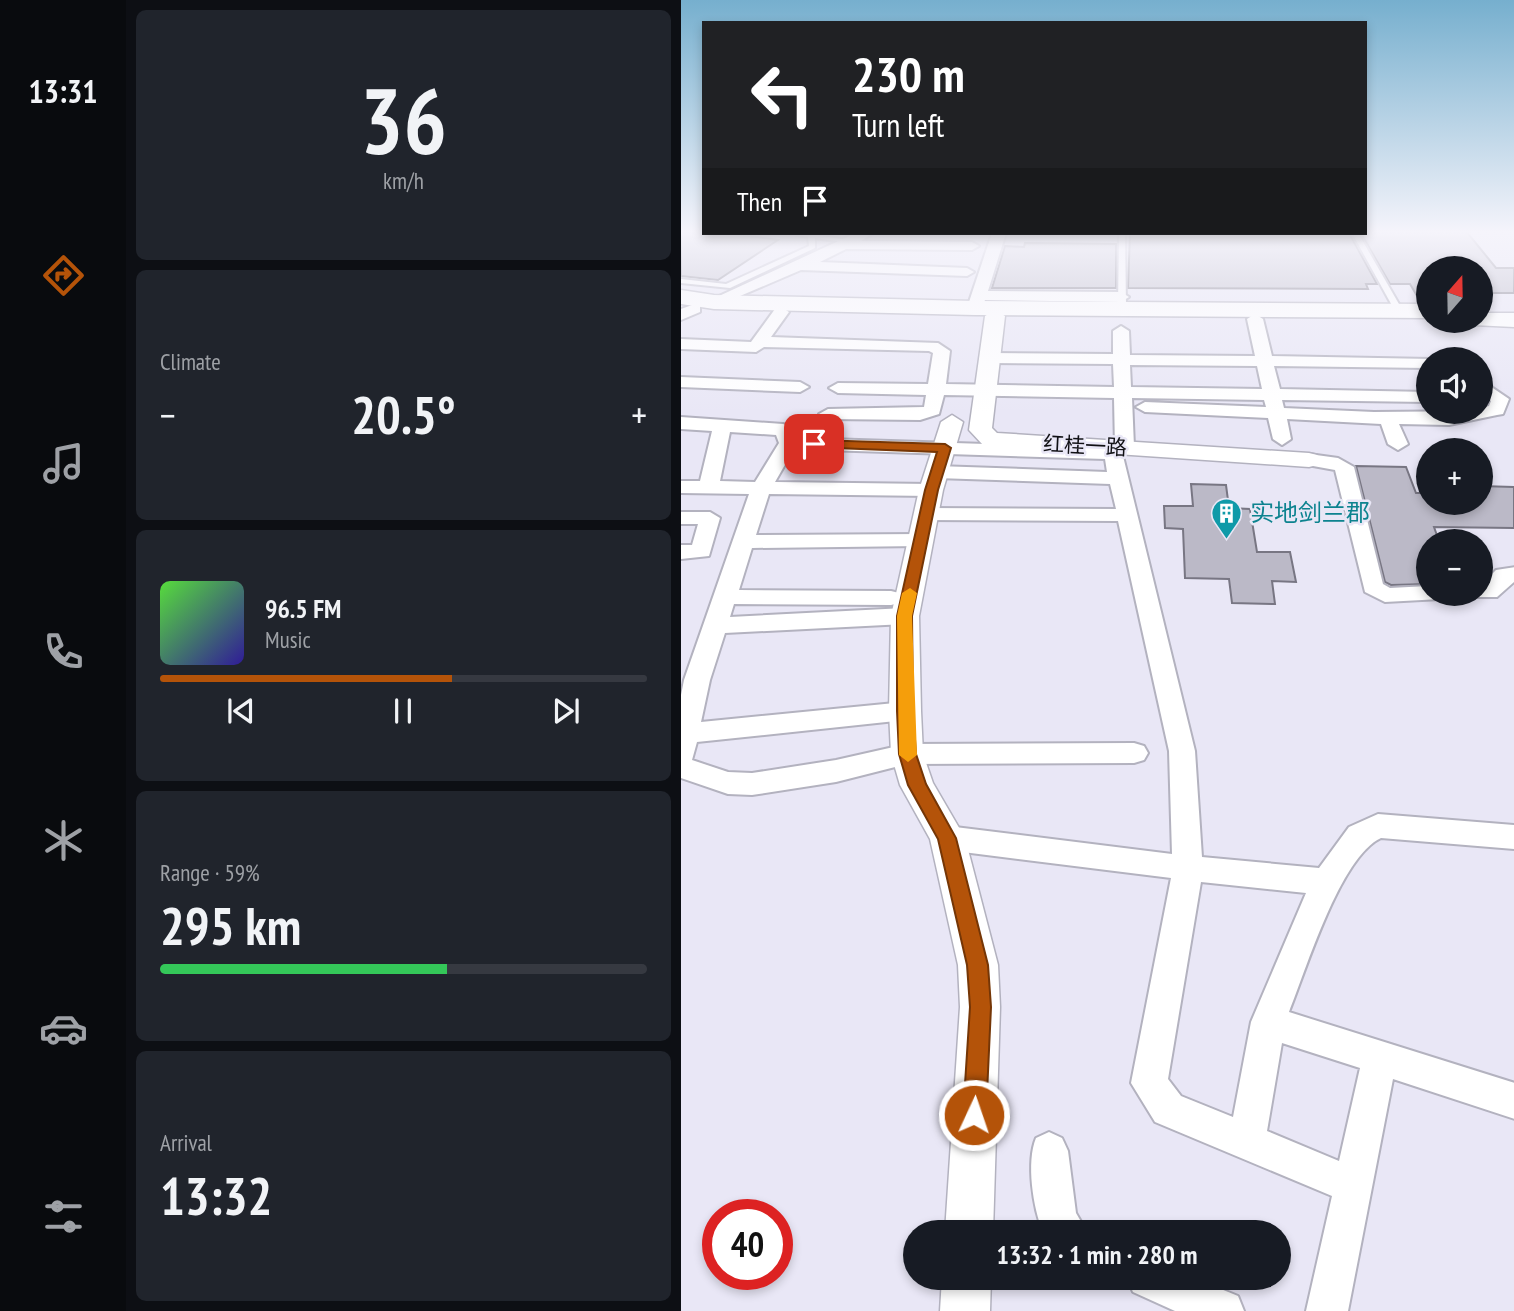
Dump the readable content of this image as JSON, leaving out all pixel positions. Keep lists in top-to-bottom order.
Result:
{
  "streets": {
    "street": ["红桂一路"]
  },
  "places": {
    "building": ["实地剑兰郡"]
  },
  "north": "top",
  "page": {
    "tabs": "13:31",
    "tile": [
      ["36", "km/h"],
      "Climate",
      ["Range · 59%", "295 km"],
      ["Arrival", "13:32"]
    ],
    "turn": ["230 m", "Turn left"],
    "then": "Then",
    "map_buttons": ["+", "−"],
    "heat": ["−", "20.5°", "+"],
    "song": ["96.5 FM", "Music"],
    "limit": "40",
    "trip": "13:32 · 1 min · 280 m"
  }
}
